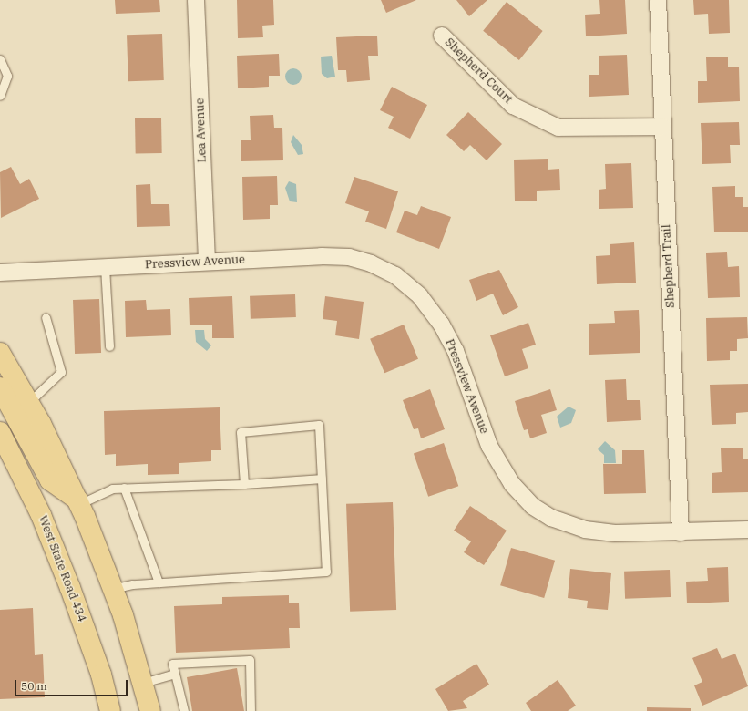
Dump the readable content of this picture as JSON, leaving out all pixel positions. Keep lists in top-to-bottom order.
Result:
{
  "streets": {
    "main road": ["West State Road 434"],
    "street": [
      "Shepherd Court",
      "Lea Avenue",
      "Pressview Avenue",
      "Shepherd Trail"
    ]
  },
  "crossings": [
    ["Shepherd Court", "Shepherd Trail"],
    ["Lea Avenue", "Pressview Avenue"],
    ["Pressview Avenue", "Shepherd Trail"]
  ],
  "scale_bar": "50 m"
}
